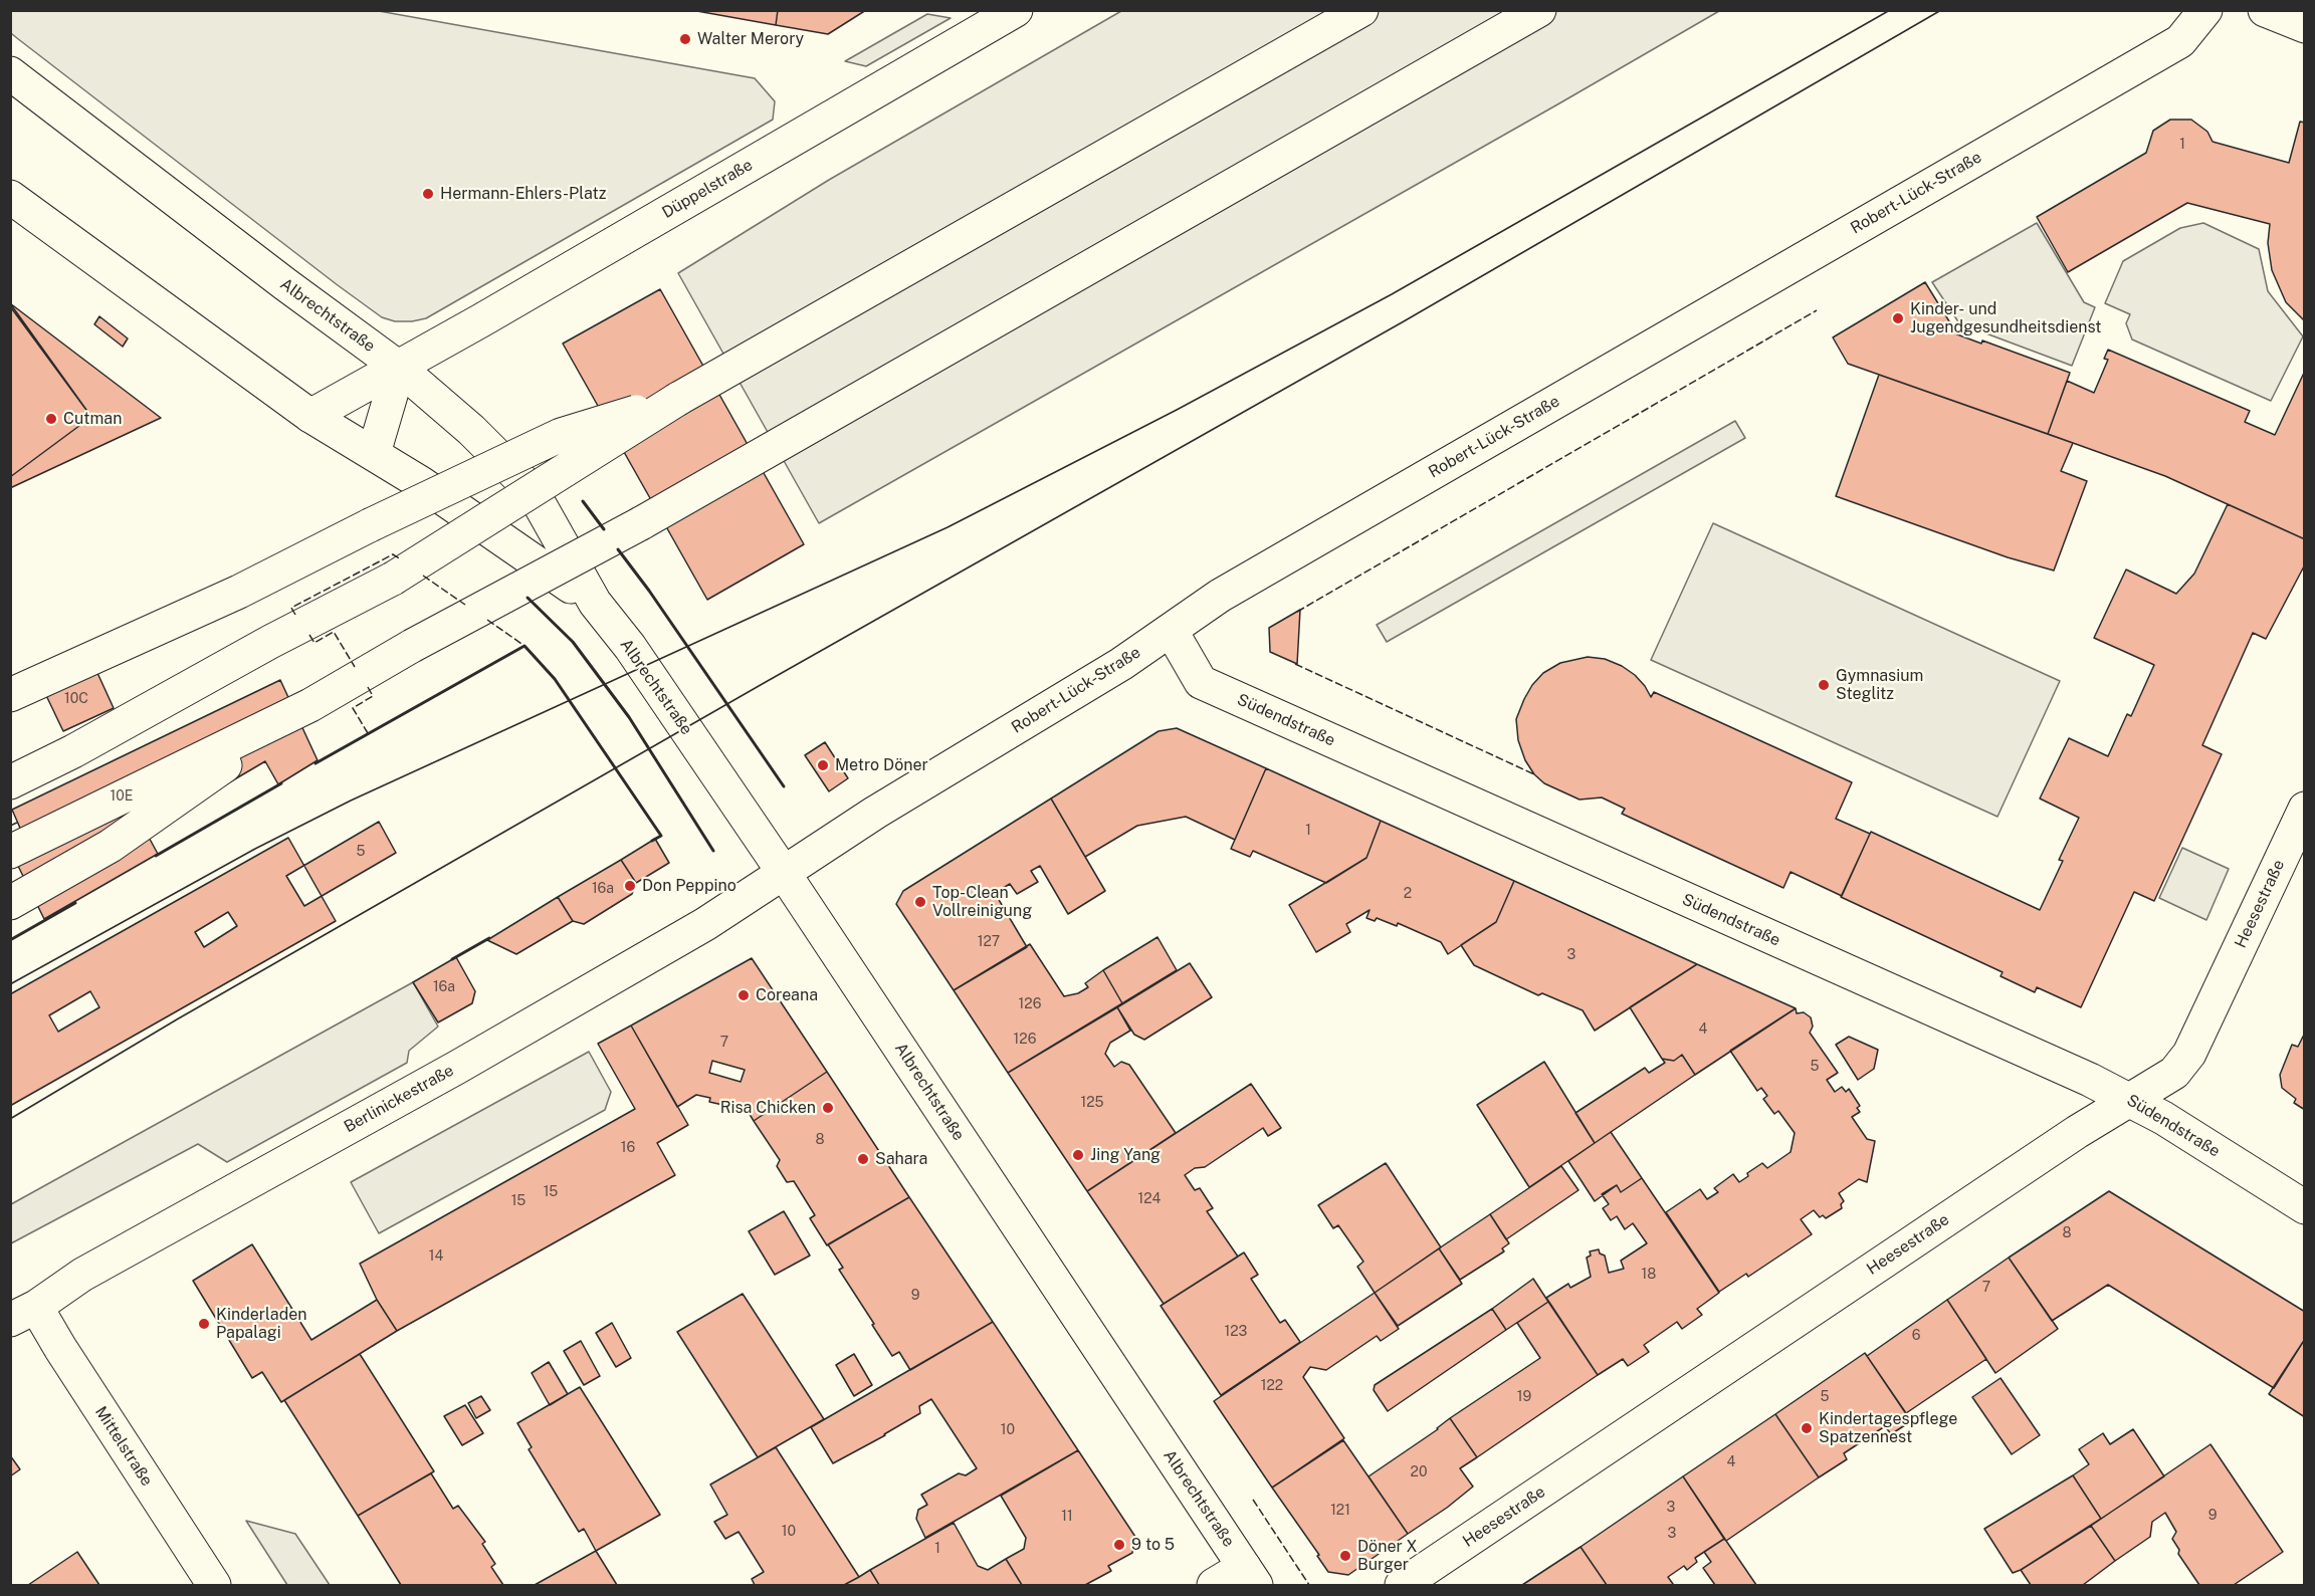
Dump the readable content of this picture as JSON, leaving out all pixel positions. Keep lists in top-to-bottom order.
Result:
{
  "streets": {
    "main road": [
      "Düppelstraße",
      "Robert-Lück-Straße",
      "Albrechtstraße",
      "Südendstraße",
      "Heesestraße",
      "Berlinickestraße",
      "Mittelstraße"
    ]
  },
  "crossings": [
    ["Düppelstraße", "Albrechtstraße"],
    ["Robert-Lück-Straße", "Albrechtstraße"],
    ["Robert-Lück-Straße", "Südendstraße"],
    ["Robert-Lück-Straße", "Berlinickestraße"],
    ["Albrechtstraße", "Berlinickestraße"],
    ["Südendstraße", "Heesestraße"],
    ["Berlinickestraße", "Mittelstraße"]
  ],
  "places": [
    "Walter Merory",
    "Hermann-Ehlers-Platz",
    "Kinder- und Jugendgesundheitsdienst",
    "Cutman",
    "Gymnasium Steglitz",
    "Metro Döner",
    "Don Peppino",
    "Top-Clean Vollreinigung",
    "Coreana",
    "Risa Chicken",
    "Jing Yang",
    "Sahara",
    "Kinderladen Papalagi",
    "Kindertagespflege Spatzennest",
    "9 to 5",
    "Döner X Burger"
  ],
  "house_numbers": [
    "1",
    "10C",
    "10E",
    "1",
    "5",
    "16a",
    "2",
    "127",
    "3",
    "16a",
    "126",
    "4",
    "126",
    "7",
    "5",
    "125",
    "8",
    "16",
    "15",
    "124",
    "15",
    "8",
    "14",
    "18",
    "7",
    "9",
    "123",
    "6",
    "122",
    "19",
    "5",
    "10",
    "4",
    "20",
    "3",
    "121",
    "9",
    "11",
    "10",
    "3",
    "1"
  ]
}
